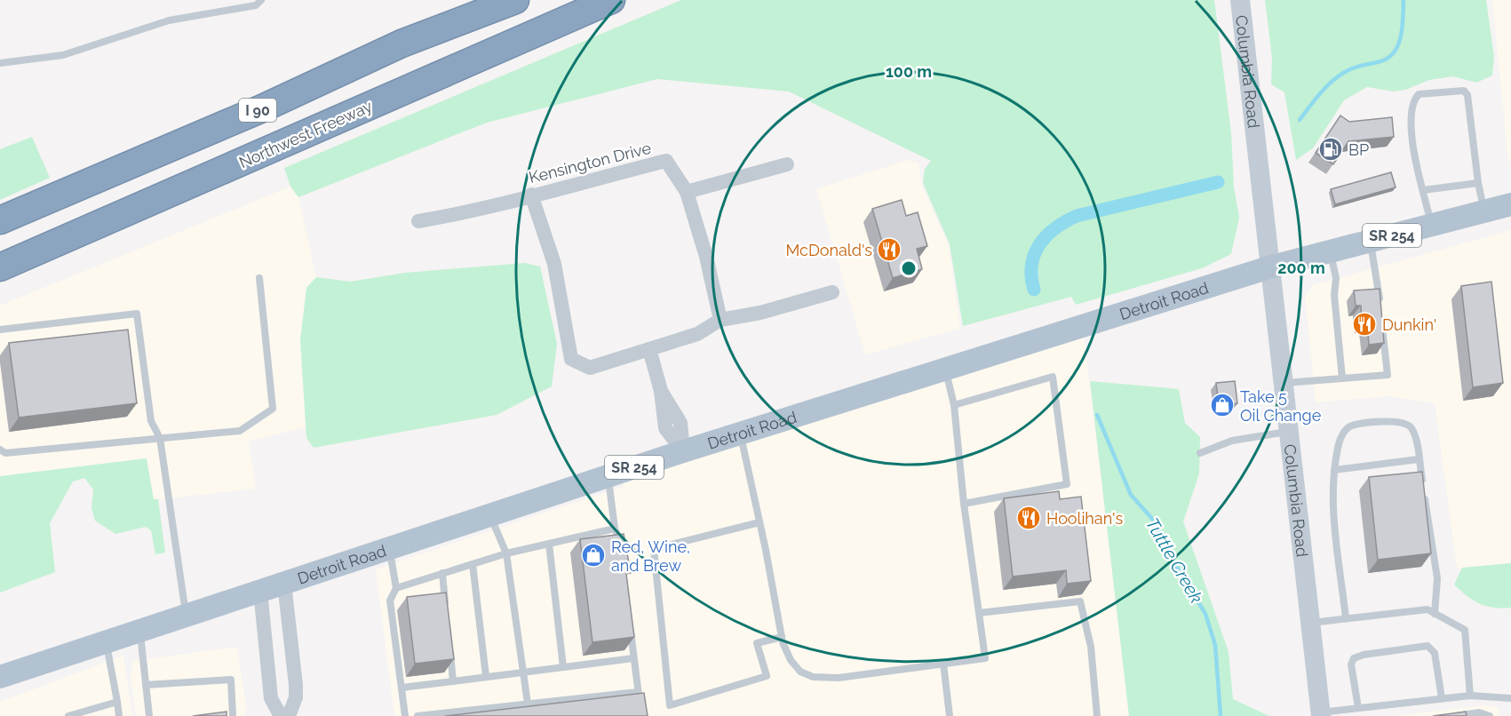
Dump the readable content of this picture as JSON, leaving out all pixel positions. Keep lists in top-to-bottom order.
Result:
{
  "streets": {
    "highway": ["I 90", "Northwest Freeway"],
    "main road": ["Columbia Road", "SR 254", "Detroit Road"],
    "street": ["Kensington Drive"]
  },
  "crossings": [
    ["Columbia Road", "Detroit Road"]
  ],
  "water": ["Tuttle Creek"],
  "places": {
    "fuel station": ["BP"],
    "restaurant": ["McDonald's", "Dunkin'", "Hoolihan's"],
    "shop": ["Take 5 Oil Change", "Red, Wine, and Brew"]
  },
  "rings": ["100 m", "200 m"]
}
